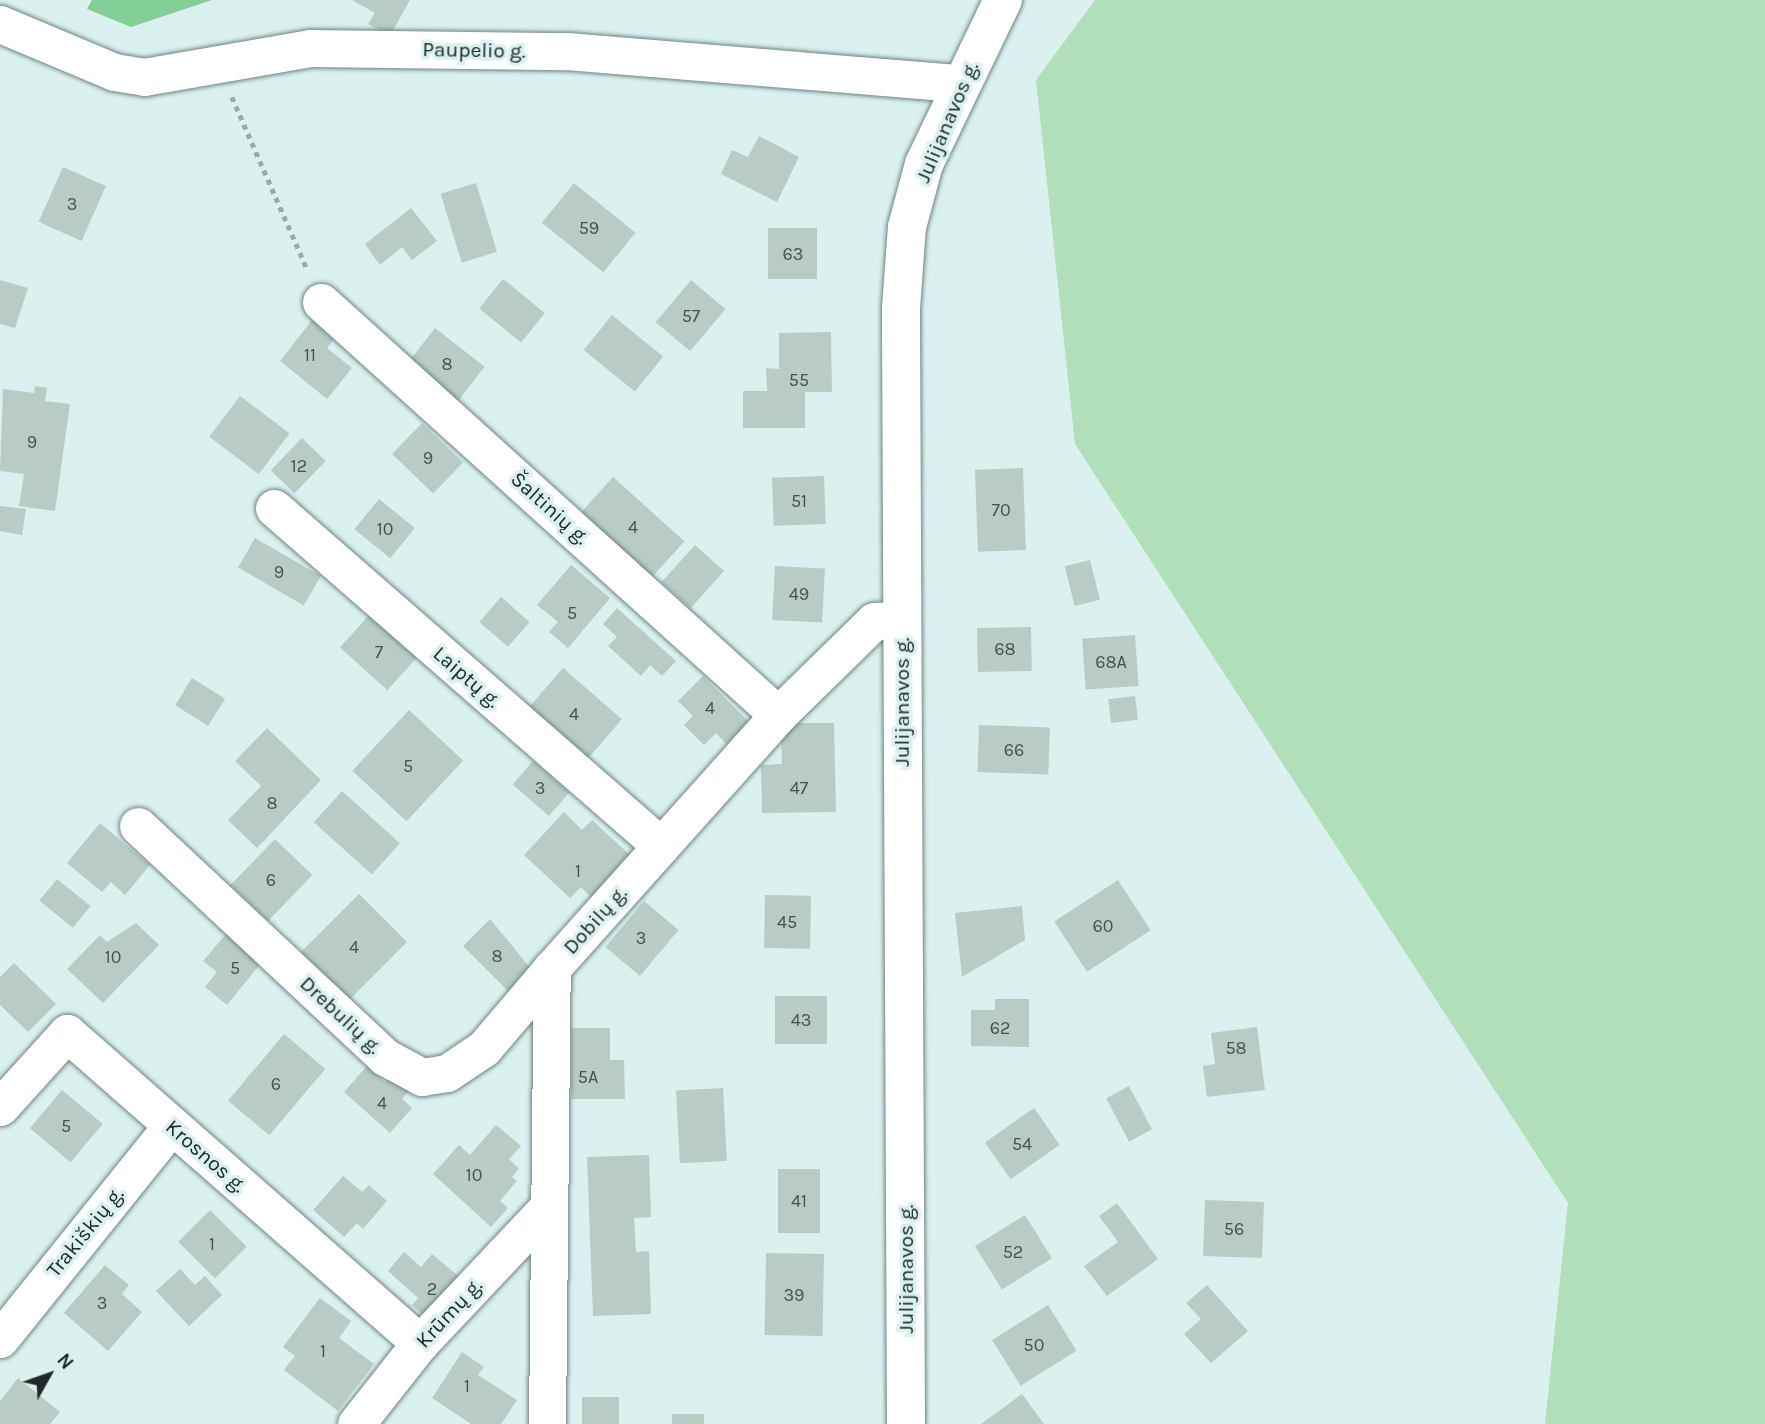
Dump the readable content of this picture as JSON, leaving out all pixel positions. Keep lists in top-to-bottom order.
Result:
{
  "streets": {
    "main road": ["Julijanavos g."],
    "street": [
      "Paupelio g.",
      "Šaltinių g.",
      "Laiptų g.",
      "Dobilų g.",
      "Drebulių g.",
      "Krosnos g.",
      "Trakiškių g.",
      "Krūmų g."
    ]
  },
  "crossings": [
    ["Paupelio g.", "Julijanavos g."],
    ["Julijanavos g.", "Dobilų g."],
    ["Šaltinių g.", "Dobilų g."],
    ["Laiptų g.", "Dobilų g."],
    ["Dobilų g.", "Drebulių g."],
    ["Dobilų g.", "Krūmų g."],
    ["Krosnos g.", "Trakiškių g."],
    ["Krosnos g.", "Krūmų g."]
  ],
  "house_numbers": [
    "3",
    "59",
    "63",
    "57",
    "11",
    "8",
    "55",
    "9",
    "9",
    "12",
    "51",
    "70",
    "4",
    "10",
    "9",
    "49",
    "5",
    "68",
    "7",
    "68A",
    "4",
    "4",
    "66",
    "5",
    "3",
    "47",
    "8",
    "1",
    "6",
    "45",
    "60",
    "3",
    "4",
    "8",
    "10",
    "5",
    "43",
    "62",
    "58",
    "5A",
    "6",
    "4",
    "5",
    "54",
    "10",
    "41",
    "56",
    "1",
    "52",
    "2",
    "39",
    "3",
    "50",
    "1",
    "1"
  ],
  "north": "top right"
}
